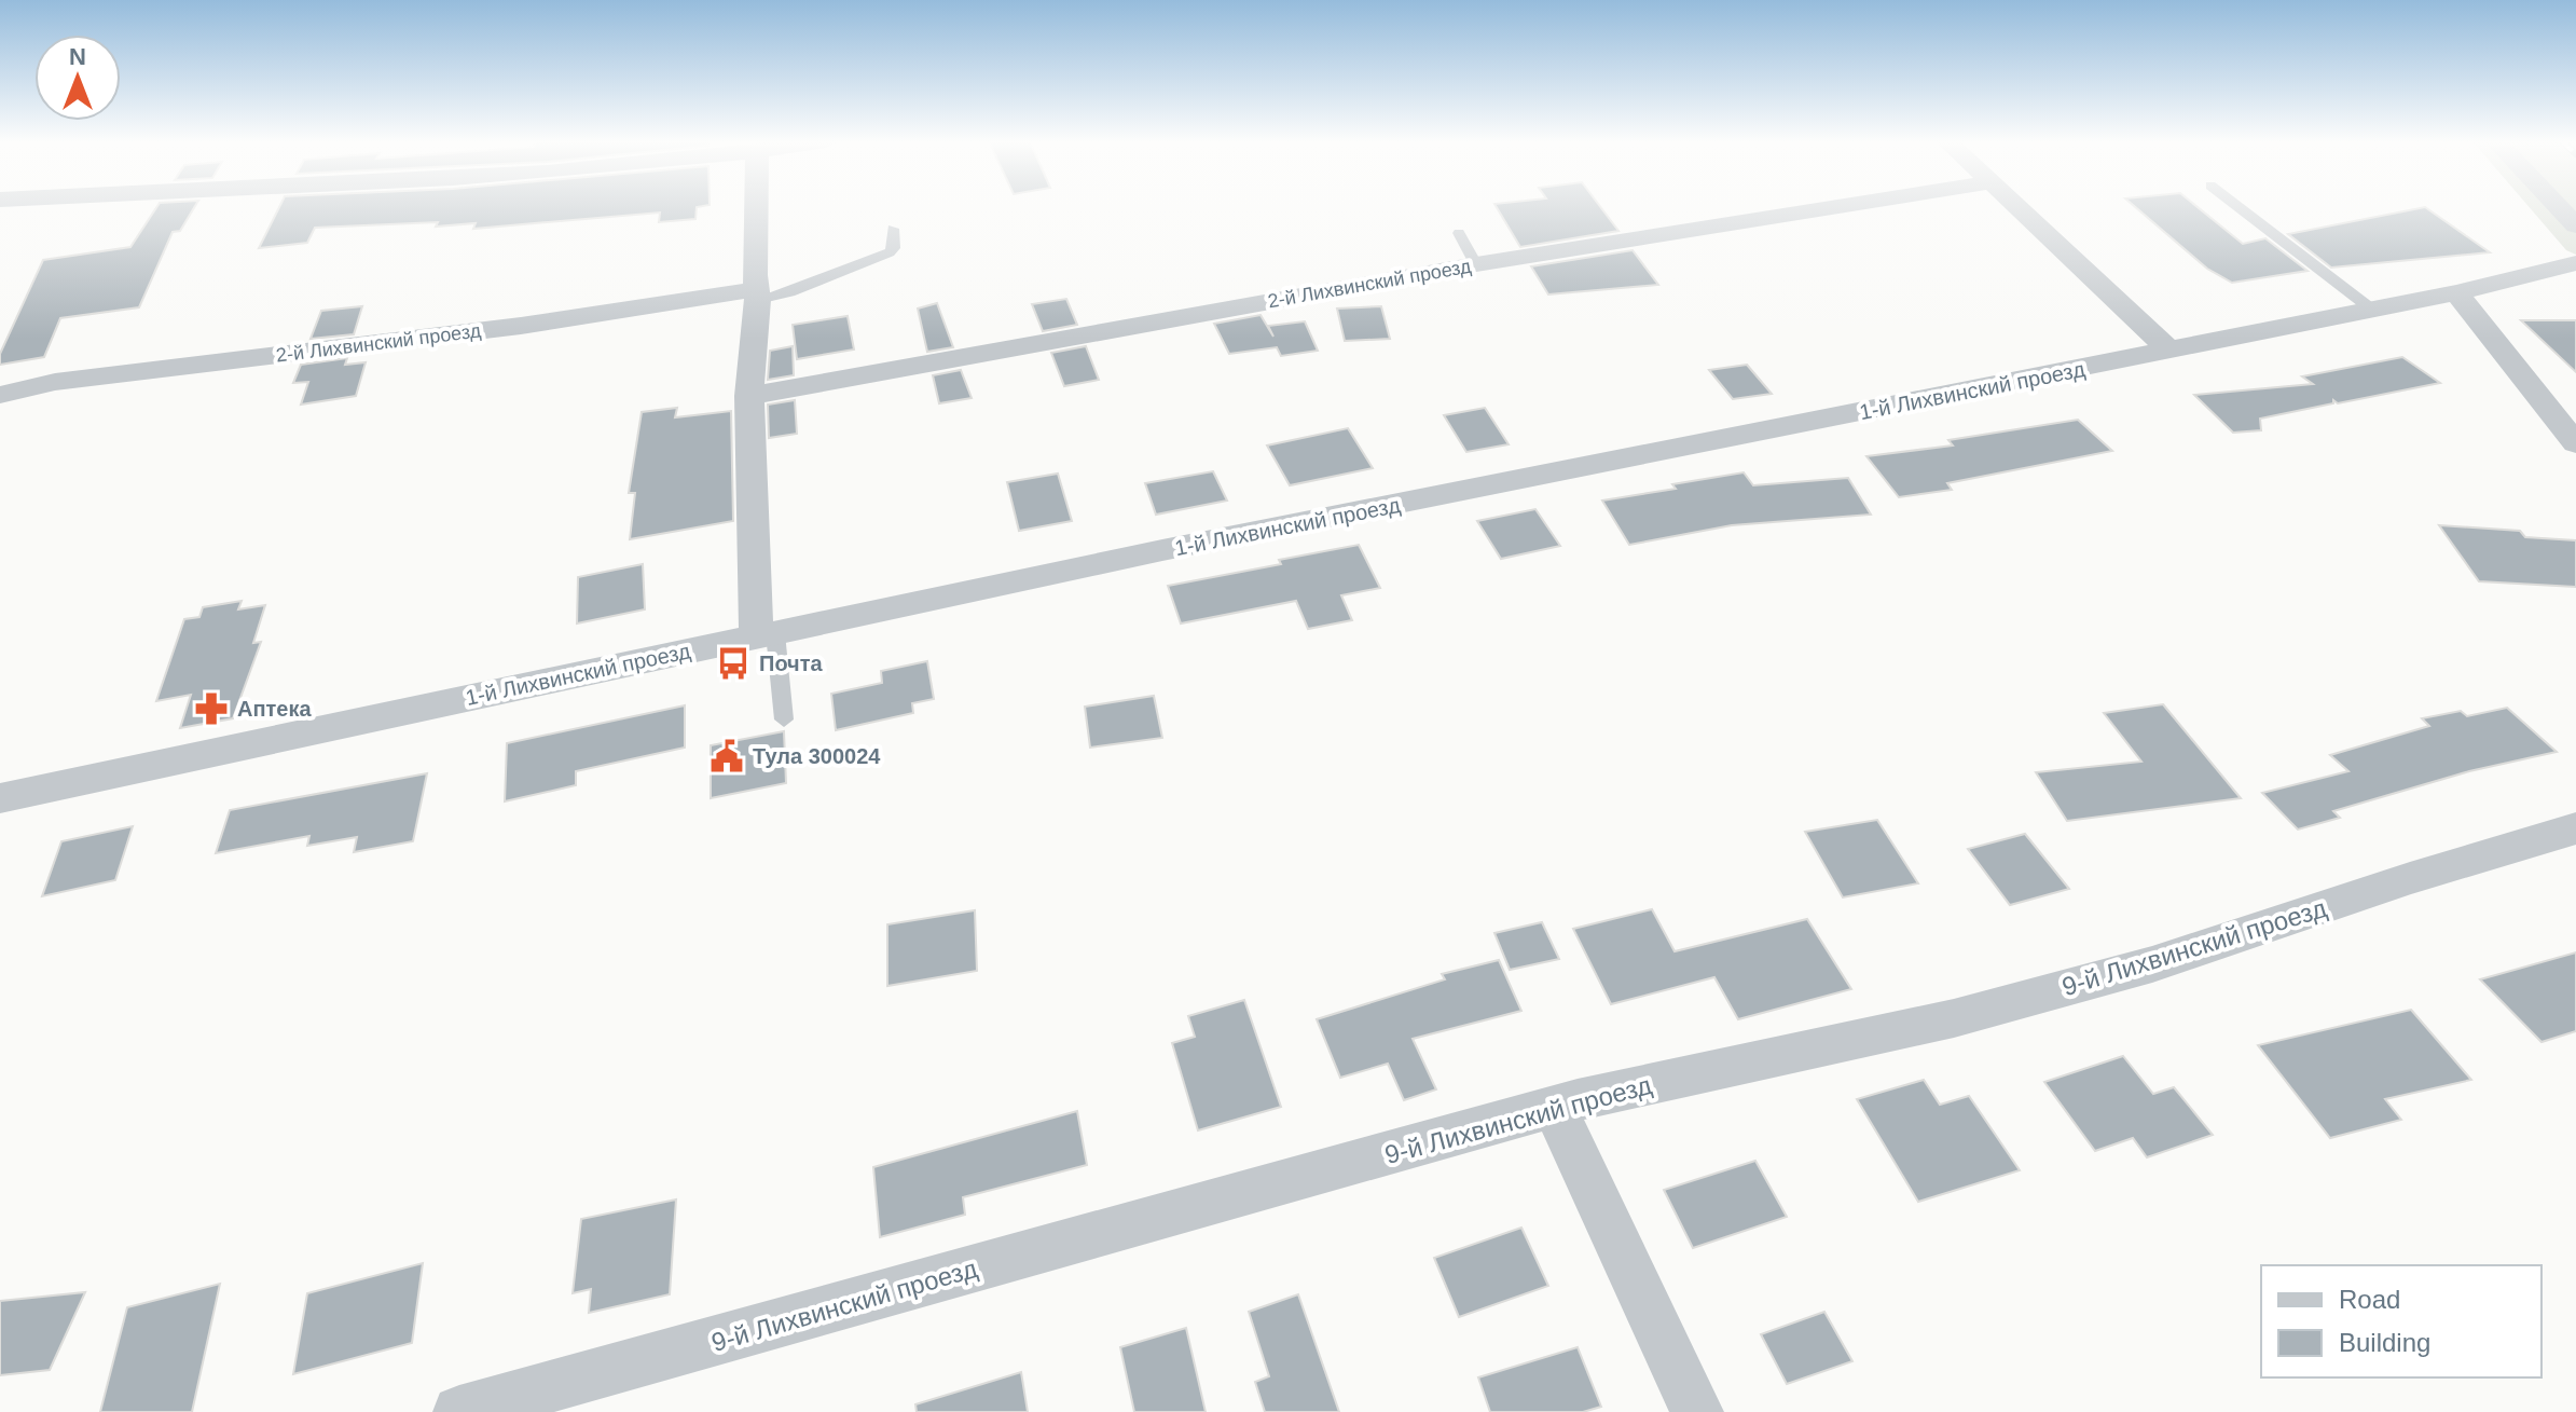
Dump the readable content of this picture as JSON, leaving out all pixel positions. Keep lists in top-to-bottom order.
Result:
{
  "streets": {
    "street": ["2-й Лихвинский проезд", "1-й Лихвинский проезд", "9-й Лихвинский проезд"]
  },
  "places": {
    "bus stop": ["Почта"],
    "pharmacy": ["Аптека"],
    "public building": ["Тула 300024"]
  },
  "legend": ["Road", "Building"],
  "north": "top"
}
